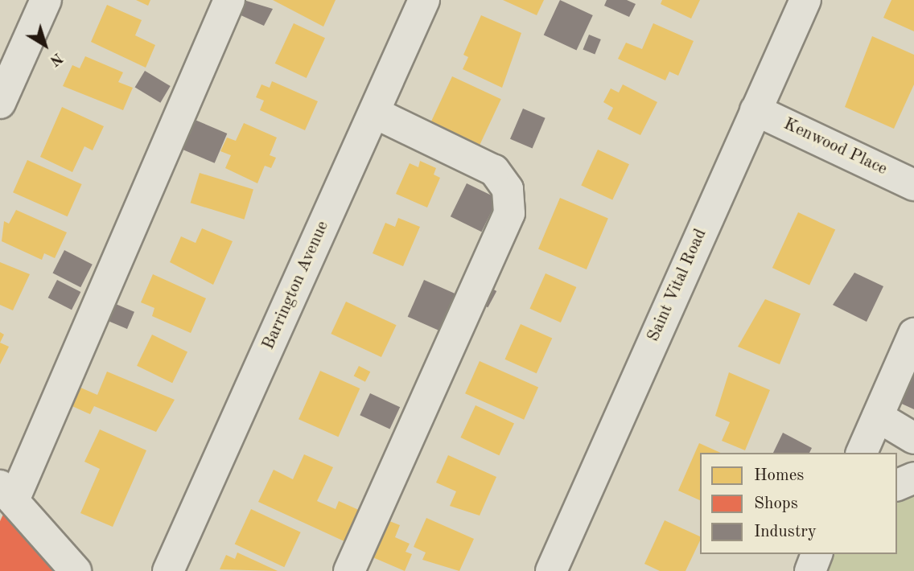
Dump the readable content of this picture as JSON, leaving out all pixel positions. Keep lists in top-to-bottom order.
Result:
{
  "streets": {
    "street": ["Kenwood Place", "Barrington Avenue", "Saint Vital Road"]
  },
  "crossings": [
    ["Kenwood Place", "Saint Vital Road"]
  ],
  "legend": ["Homes", "Shops", "Industry"],
  "north": "bottom right"
}
